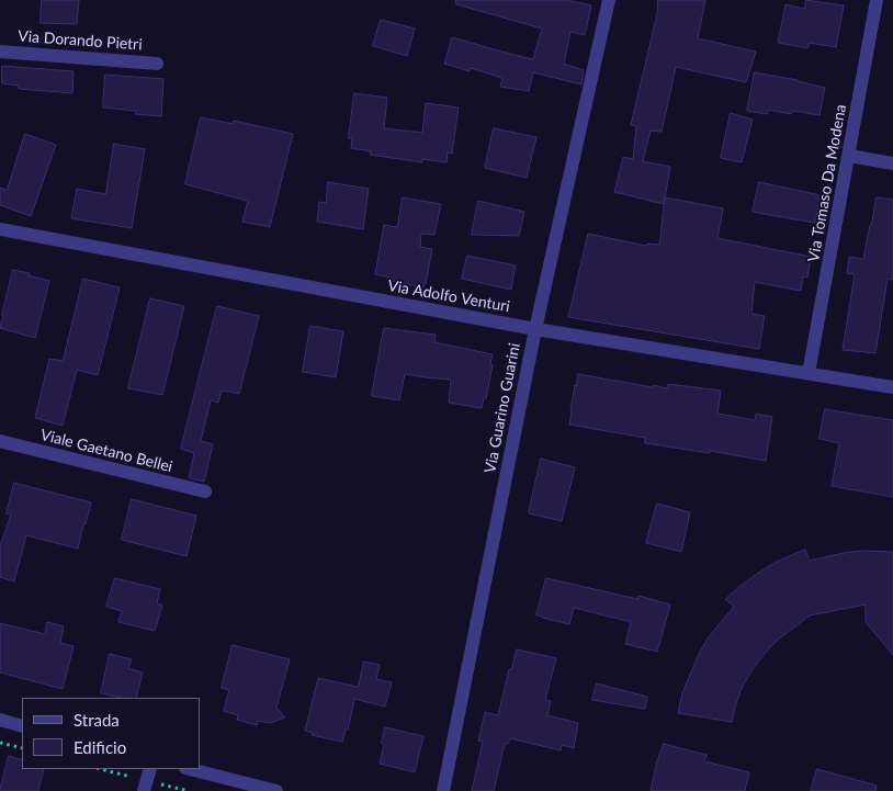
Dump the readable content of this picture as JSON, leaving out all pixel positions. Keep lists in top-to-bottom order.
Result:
{
  "streets": {
    "street": [
      "Via Dorando Pietri",
      "Via Tomaso Da Modena",
      "Via Adolfo Venturi",
      "Via Guarino Guarini",
      "Viale Gaetano Bellei"
    ]
  },
  "crossings": [
    ["Via Tomaso Da Modena", "Via Adolfo Venturi"],
    ["Via Adolfo Venturi", "Via Guarino Guarini"]
  ],
  "legend": ["Strada", "Edificio"]
}
